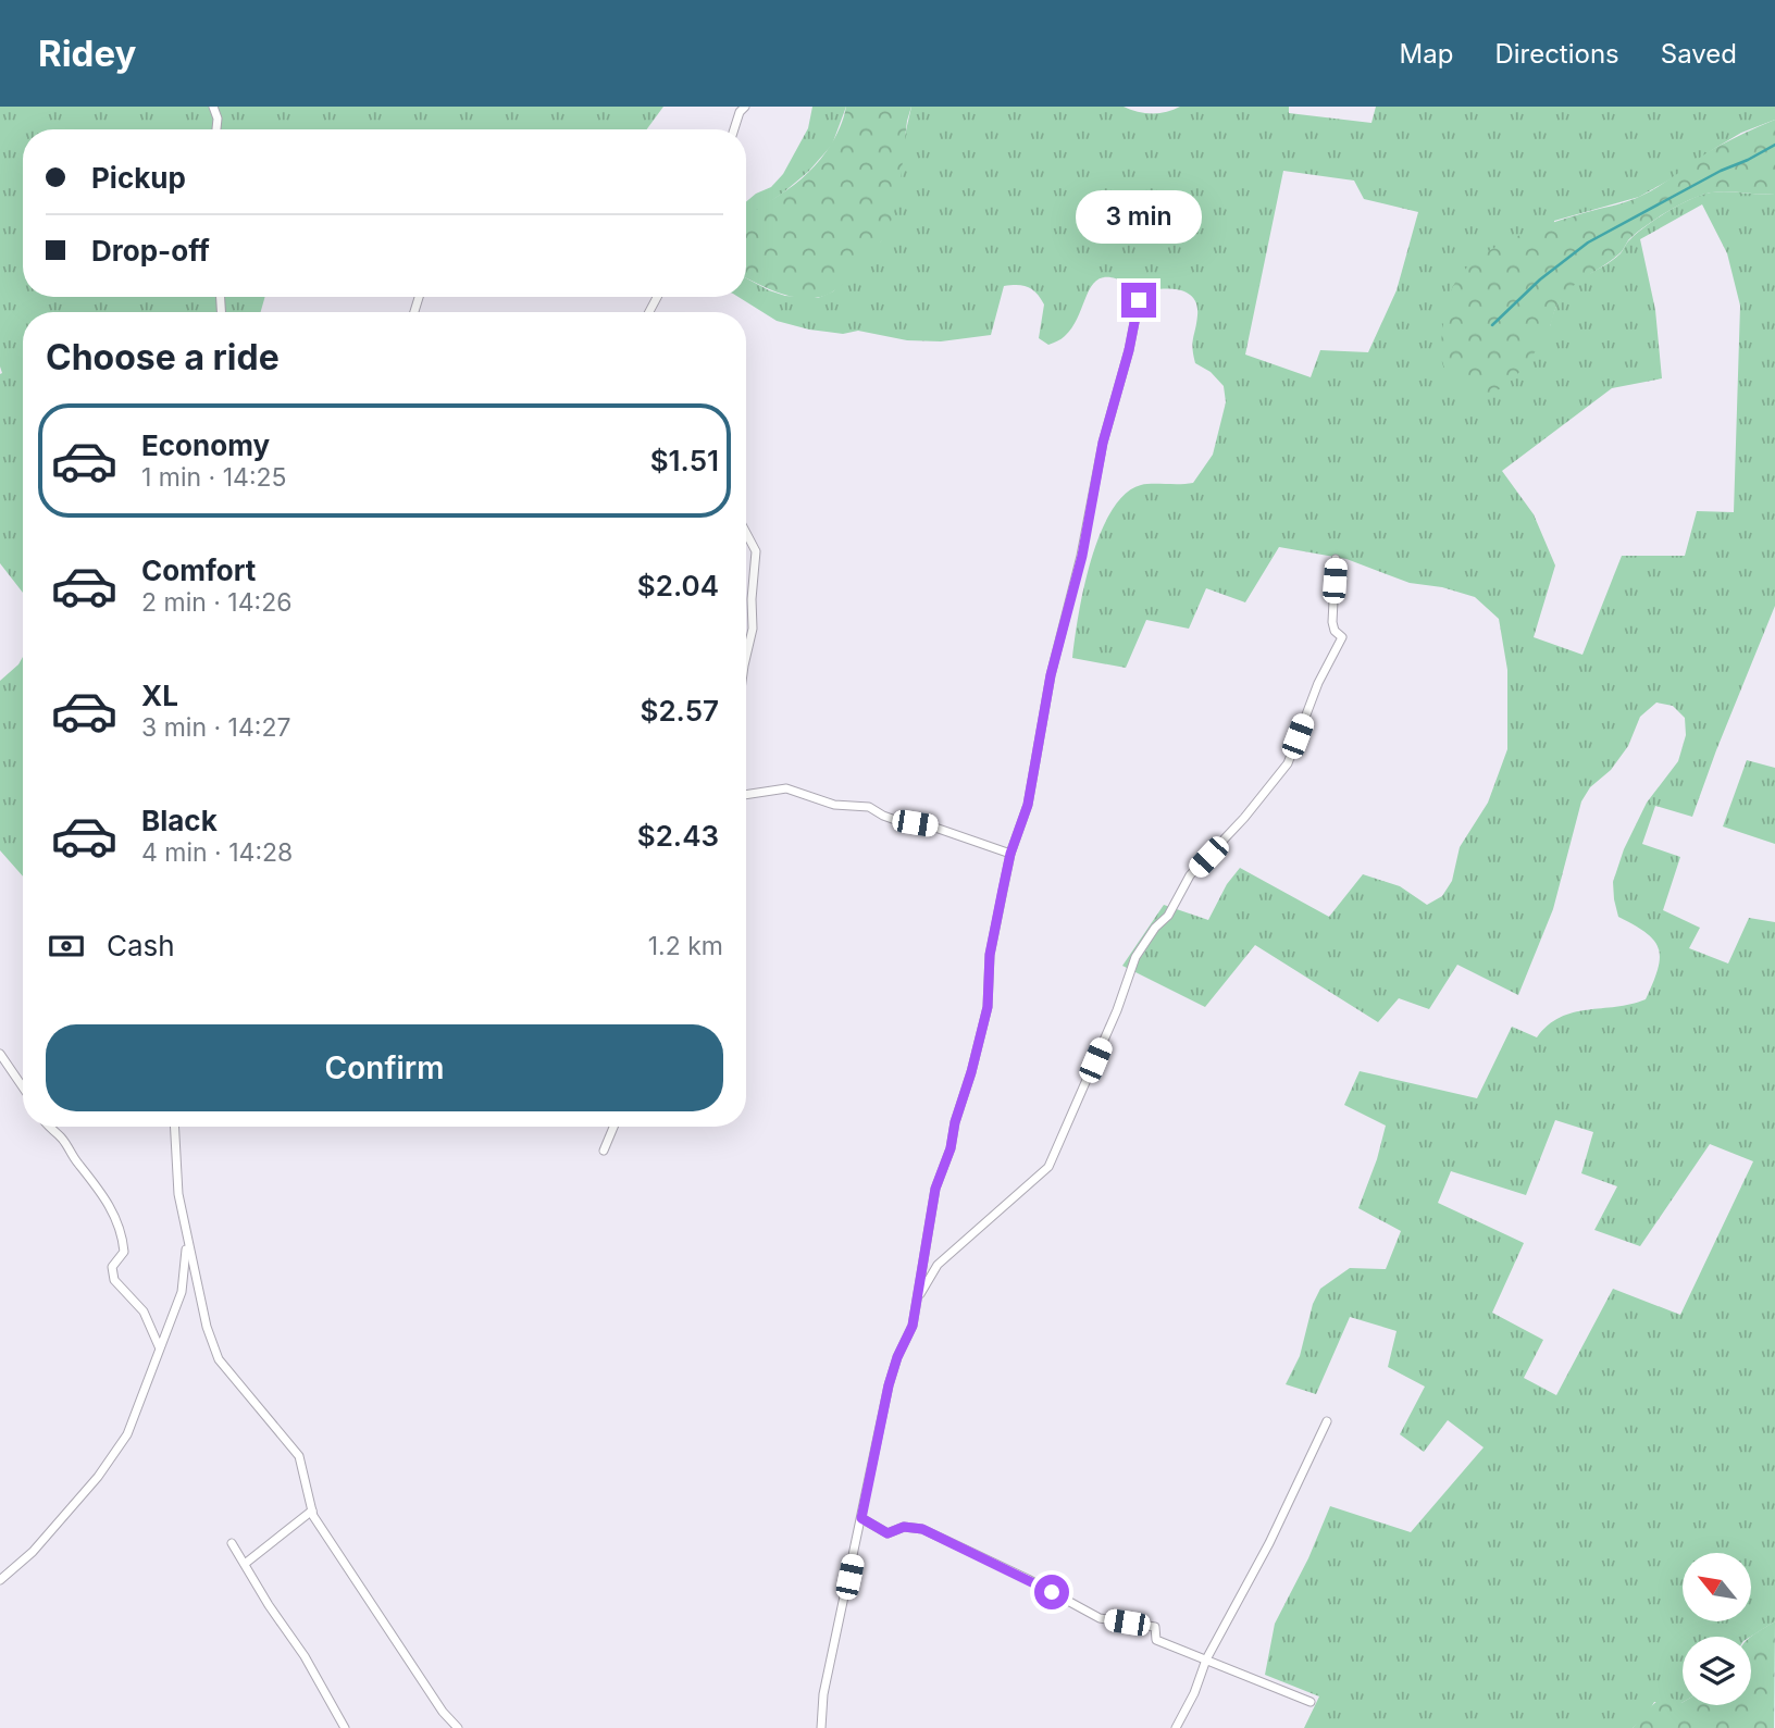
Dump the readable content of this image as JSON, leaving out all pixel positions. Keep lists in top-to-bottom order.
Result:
{
  "north": "top left",
  "page": {
    "header": "Ridey",
    "nav": ["Map", "Directions", "Saved"],
    "banner": ["Pickup", "Drop-off"],
    "bubble": "3 min",
    "heading": "Choose a ride",
    "list": [
      {
        "name": "Economy",
        "note": "1 min · 14:25",
        "value": "$1.51"
      },
      {
        "name": "Comfort",
        "note": "2 min · 14:26",
        "value": "$2.04"
      },
      {
        "name": "XL",
        "note": "3 min · 14:27",
        "value": "$2.57"
      },
      {
        "name": "Black",
        "note": "4 min · 14:28",
        "value": "$2.43"
      }
    ],
    "pay": ["Cash", "1.2 km"],
    "buttons": "Confirm"
  }
}
